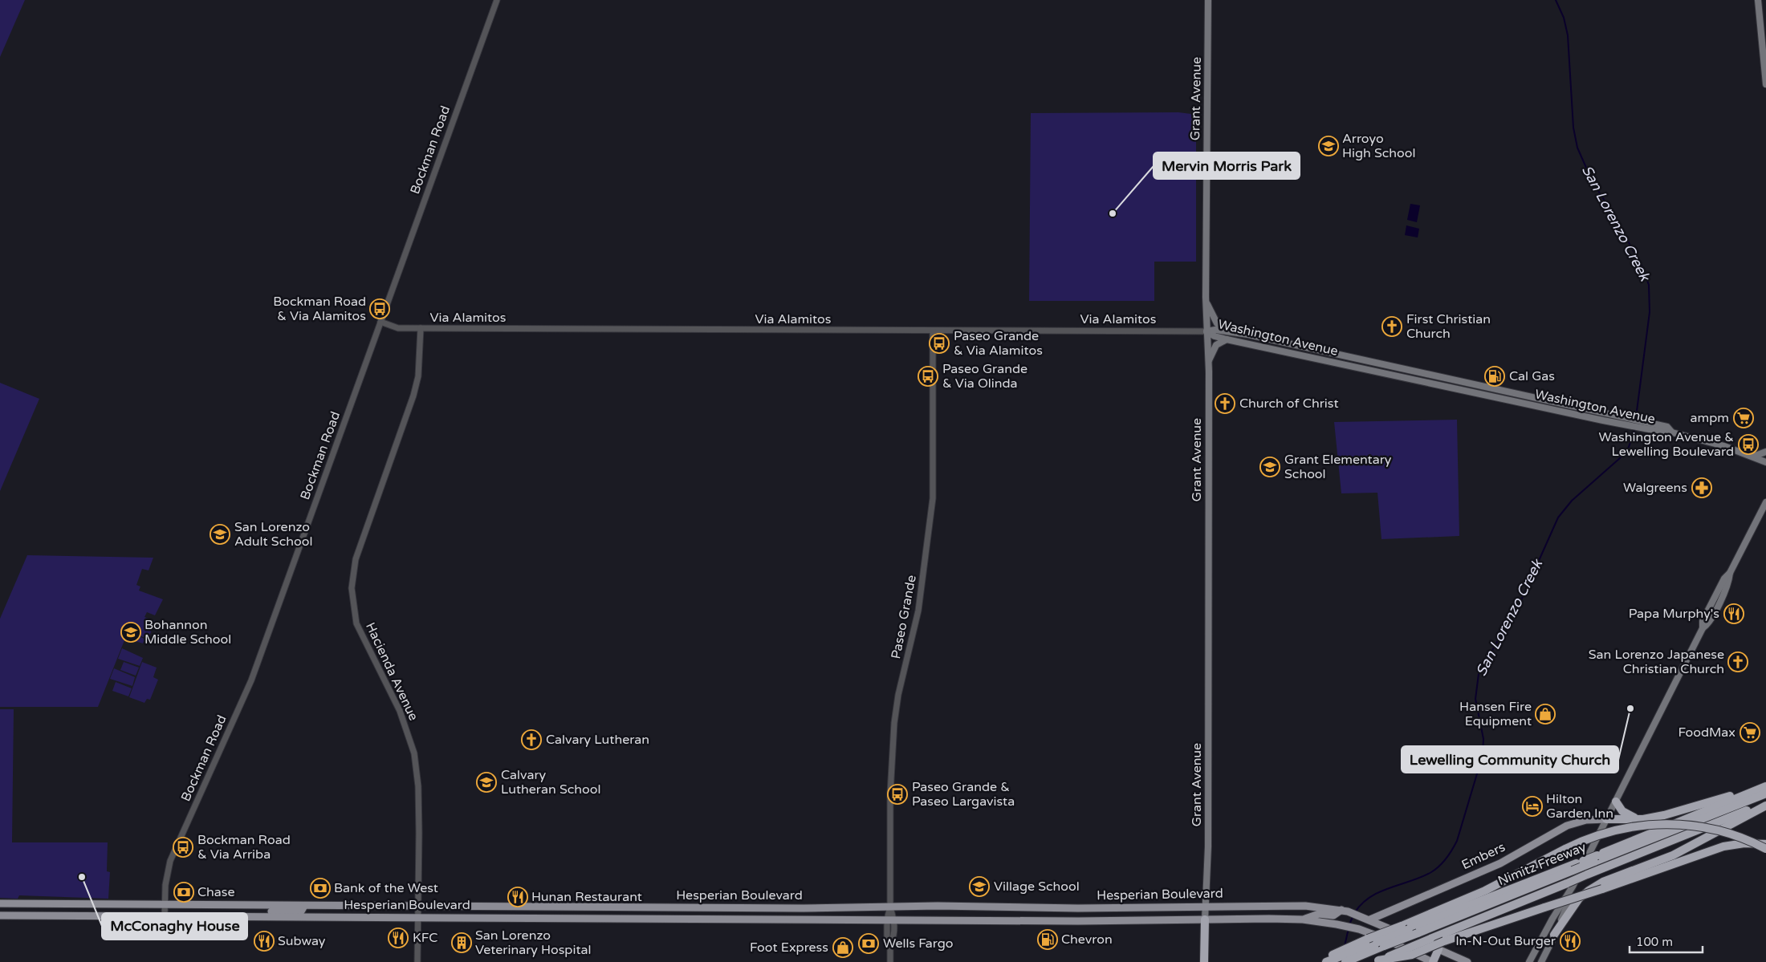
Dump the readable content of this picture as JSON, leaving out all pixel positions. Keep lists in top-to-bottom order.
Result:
{
  "streets": {
    "highway": ["Nimitz Freeway"],
    "main road": [
      "Grant Avenue",
      "Washington Avenue",
      "Embers",
      "Hesperian Boulevard"
    ],
    "street": [
      "Bockman Road",
      "Via Alamitos",
      "Paseo Grande",
      "Hacienda Avenue"
    ]
  },
  "crossings": [
    ["Grant Avenue", "Via Alamitos"],
    ["Grant Avenue", "Washington Avenue"],
    ["Grant Avenue", "Hesperian Boulevard"],
    ["Bockman Road", "Via Alamitos"],
    ["Bockman Road", "Hesperian Boulevard"],
    ["Via Alamitos", "Washington Avenue"],
    ["Via Alamitos", "Paseo Grande"],
    ["Via Alamitos", "Hacienda Avenue"],
    ["Paseo Grande", "Hesperian Boulevard"],
    ["Hacienda Avenue", "Hesperian Boulevard"],
    ["Embers", "Hesperian Boulevard"]
  ],
  "water": ["San Lorenzo Creek"],
  "places": {
    "school or university": [
      "Arroyo High School",
      "Grant Elementary School",
      "San Lorenzo Adult School",
      "Bohannon Middle School",
      "Calvary Lutheran School",
      "Village School"
    ],
    "other": ["Mervin Morris Park", "Lewelling Community Church", "McConaghy House"],
    "bus stop": [
      "Bockman Road & Via Alamitos",
      "Paseo Grande & Via Alamitos",
      "Paseo Grande & Via Olinda",
      "Washington Avenue & Lewelling Boulevard",
      "Paseo Grande & Paseo Largavista",
      "Bockman Road & Via Arriba"
    ],
    "church": [
      "First Christian Church",
      "Church of Christ",
      "San Lorenzo Japanese Christian Church",
      "Calvary Lutheran"
    ],
    "fuel station": ["Cal Gas", "Chevron"],
    "supermarket": ["ampm", "FoodMax"],
    "pharmacy": ["Walgreens"],
    "restaurant": [
      "Papa Murphy's",
      "Hunan Restaurant",
      "KFC",
      "Subway",
      "In-N-Out Burger"
    ],
    "shop": ["Hansen Fire Equipment", "Foot Express"],
    "hotel": ["Hilton Garden Inn"],
    "bank": ["Bank of the West", "Chase", "Wells Fargo"],
    "building": ["San Lorenzo Veterinary Hospital"]
  },
  "scale_bar": "100 m"
}
